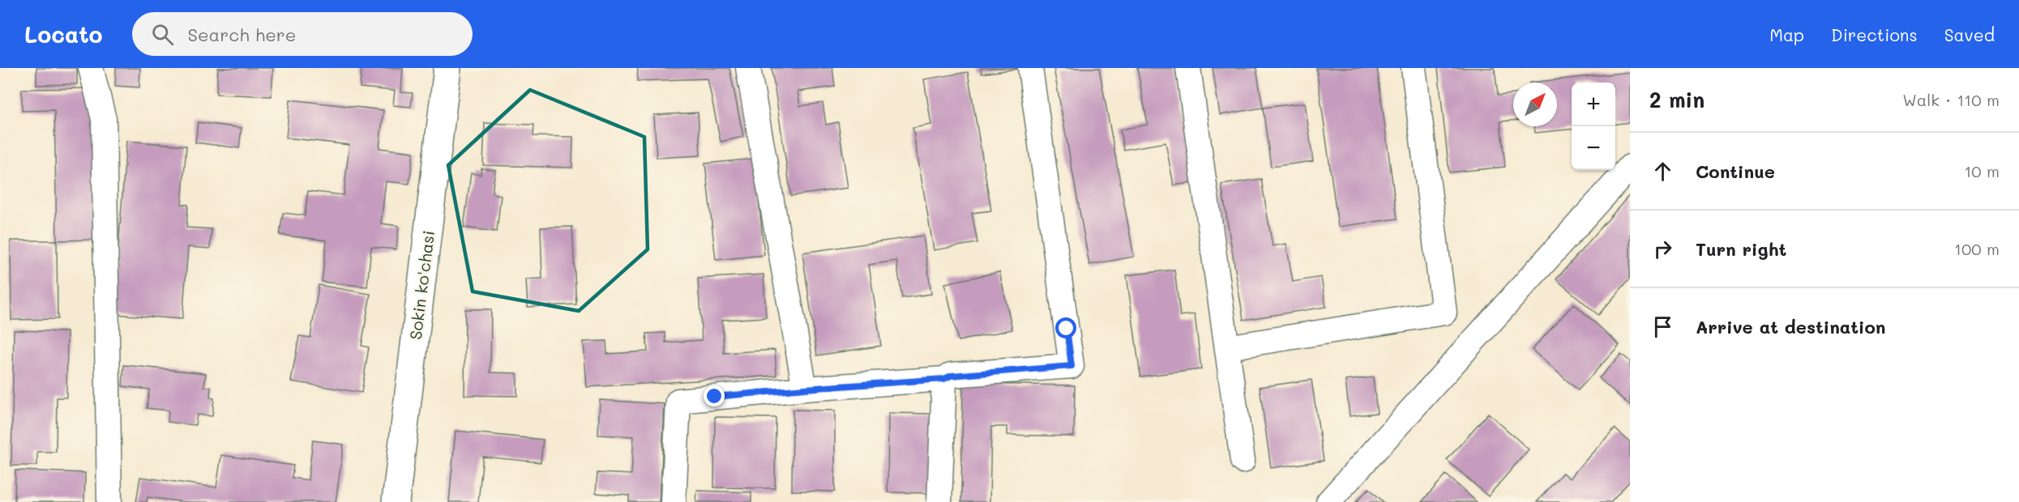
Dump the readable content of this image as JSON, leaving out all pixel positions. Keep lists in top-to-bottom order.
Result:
{
  "streets": {
    "street": ["Sokin ko'chasi"]
  },
  "north": "top right",
  "page": {
    "header": "Locato",
    "search": "Search here",
    "nav": ["Map", "Directions", "Saved"],
    "heading": ["2 min", "Walk · 110 m"],
    "map_buttons": ["+", "−"],
    "list": [
      ["Continue", "10 m"],
      ["Turn right", "100 m"],
      "Arrive at destination"
    ]
  }
}
